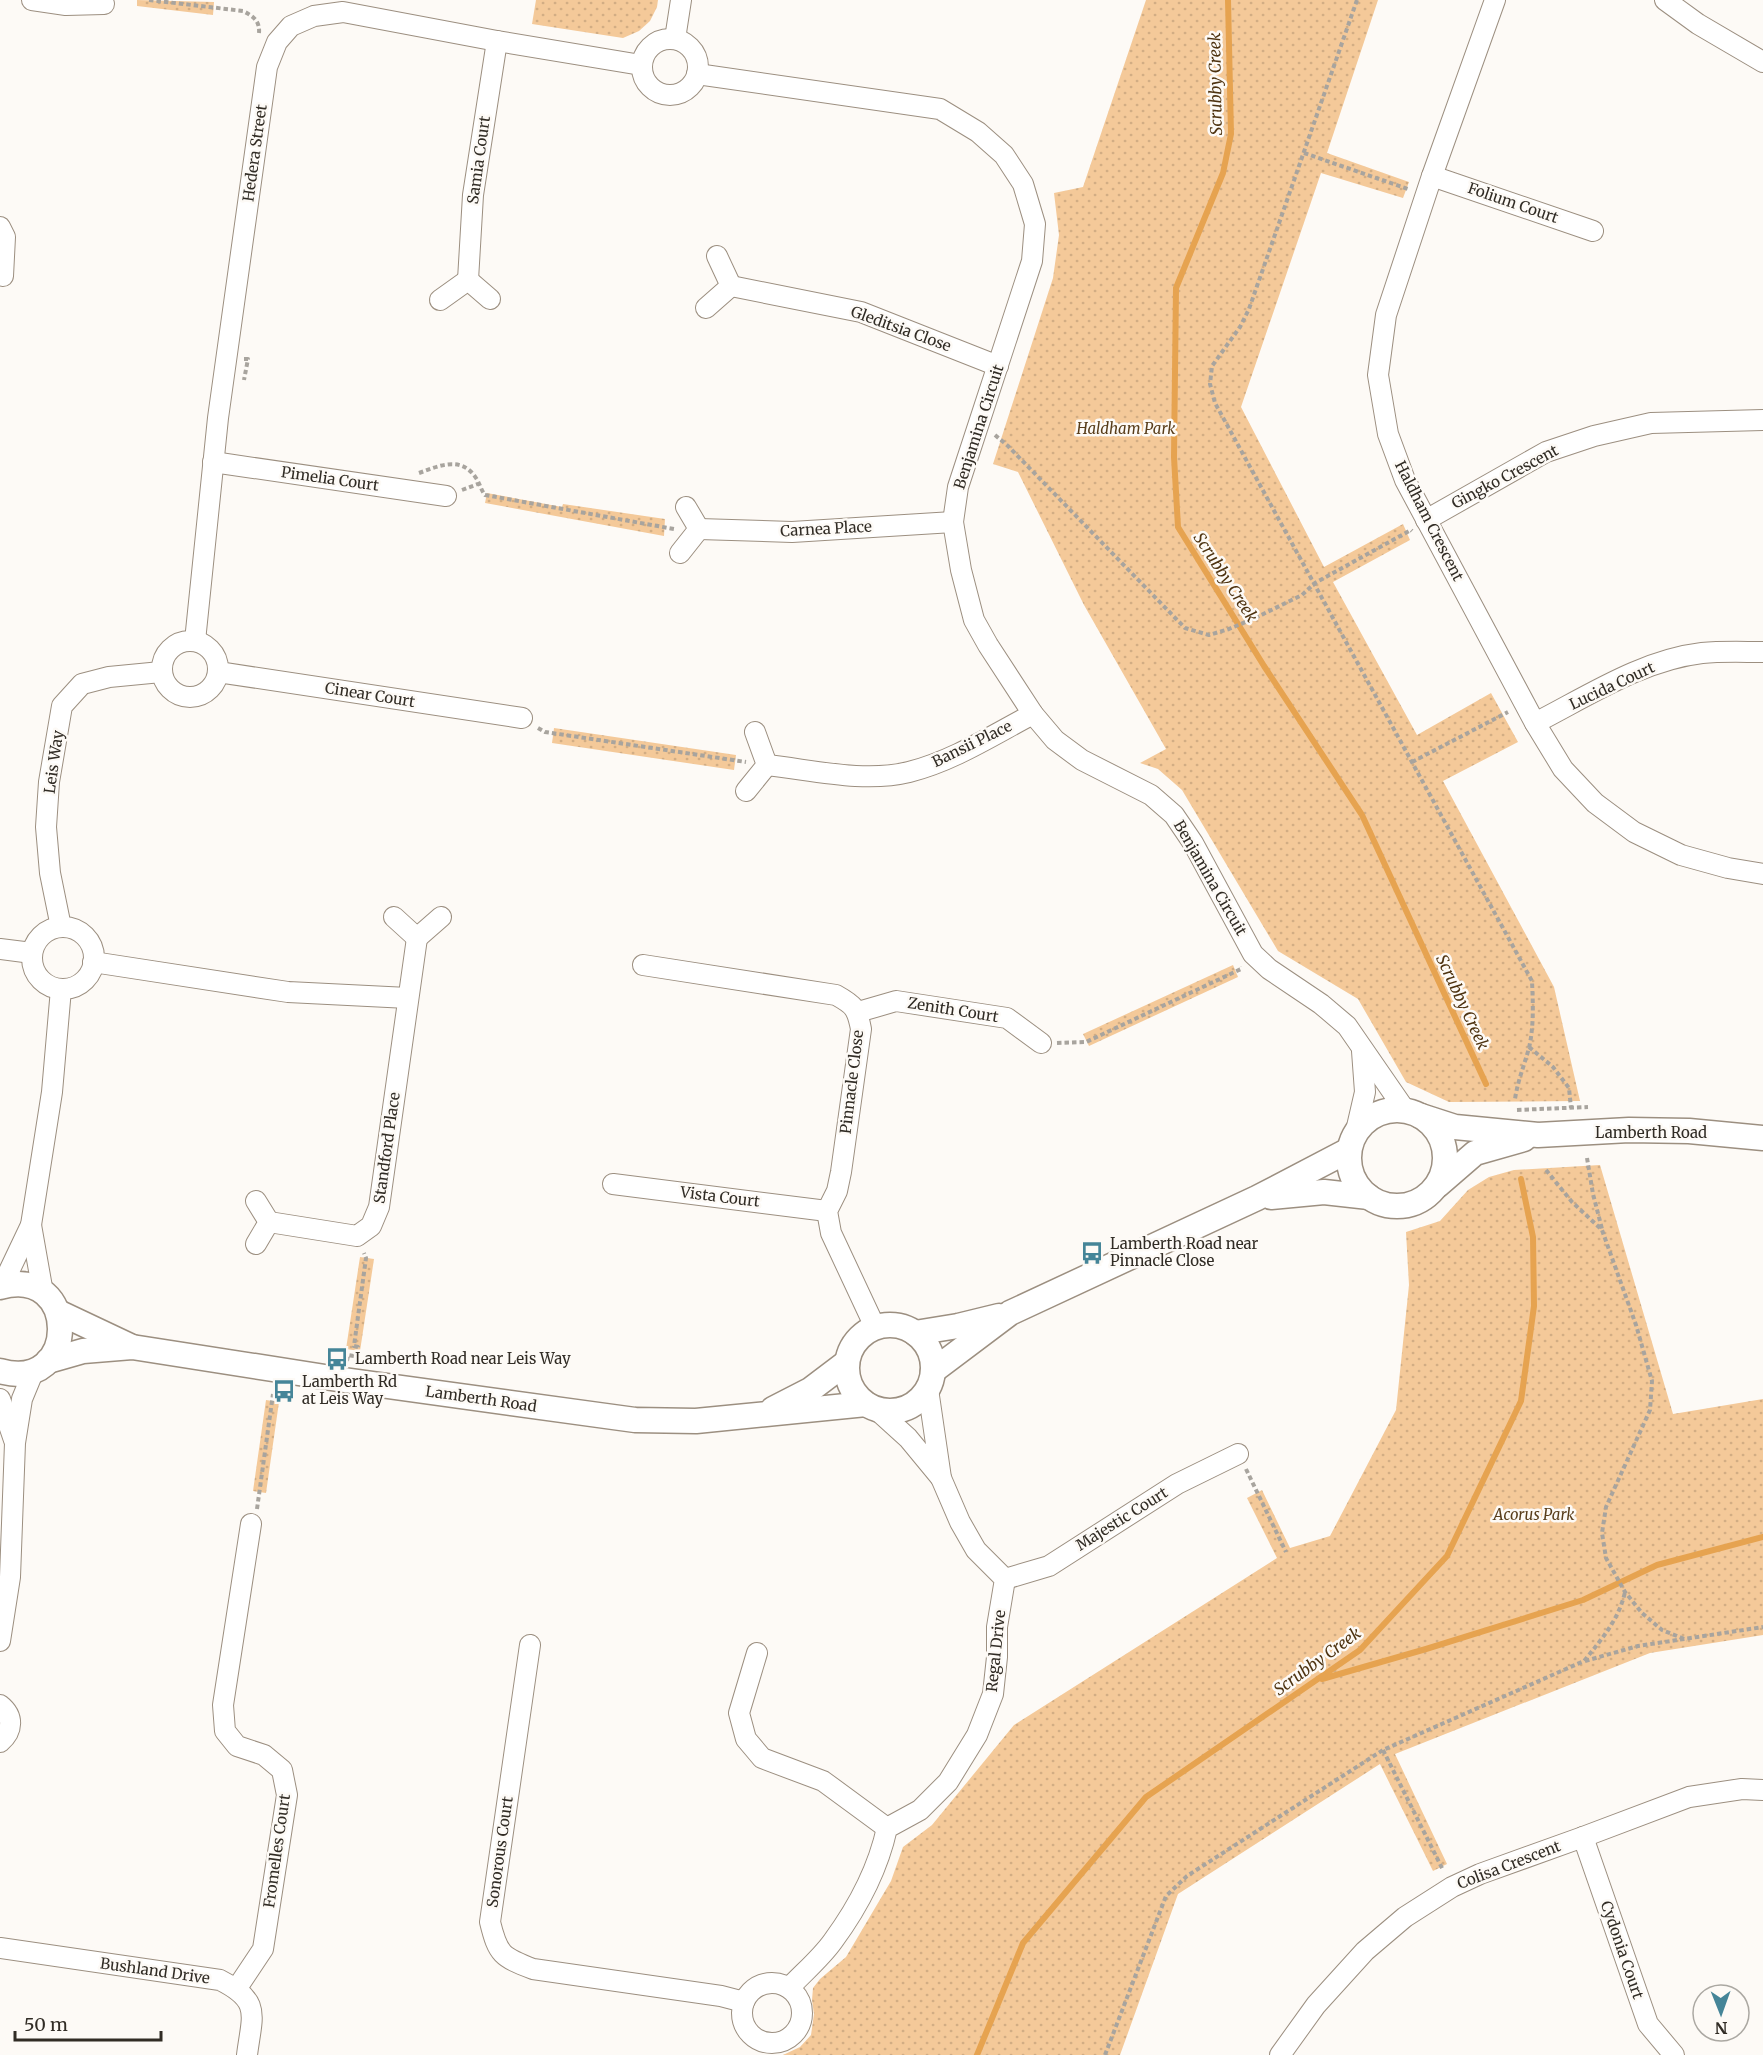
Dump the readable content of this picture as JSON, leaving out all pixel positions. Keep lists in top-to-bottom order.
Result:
{
  "streets": {
    "street": [
      "Hedera Street",
      "Samia Court",
      "Folium Court",
      "Gleditsia Close",
      "Benjamina Circuit",
      "Gingko Crescent",
      "Pimelia Court",
      "Haldham Crescent",
      "Carnea Place",
      "Lucida Court",
      "Cinear Court",
      "Bansii Place",
      "Leis Way",
      "Zenith Court",
      "Pinnacle Close",
      "Lamberth Road",
      "Standford Place",
      "Vista Court",
      "Majestic Court",
      "Regal Drive",
      "Fromelles Court",
      "Sonorous Court",
      "Colisa Crescent",
      "Cydonia Court",
      "Bushland Drive"
    ]
  },
  "crossings": [
    ["Hedera Street", "Samia Court"],
    ["Hedera Street", "Benjamina Circuit"],
    ["Hedera Street", "Pimelia Court"],
    ["Hedera Street", "Cinear Court"],
    ["Hedera Street", "Leis Way"],
    ["Folium Court", "Haldham Crescent"],
    ["Gleditsia Close", "Benjamina Circuit"],
    ["Benjamina Circuit", "Carnea Place"],
    ["Benjamina Circuit", "Bansii Place"],
    ["Benjamina Circuit", "Lamberth Road"],
    ["Gingko Crescent", "Haldham Crescent"],
    ["Haldham Crescent", "Lucida Court"],
    ["Cinear Court", "Leis Way"],
    ["Zenith Court", "Pinnacle Close"],
    ["Pinnacle Close", "Vista Court"],
    ["Majestic Court", "Regal Drive"],
    ["Fromelles Court", "Bushland Drive"],
    ["Colisa Crescent", "Cydonia Court"]
  ],
  "water": ["Scrubby Creek"],
  "parks": ["Haldham Park", "Acorus Park"],
  "places": {
    "bus stop": ["Lamberth Road near Pinnacle Close", "Lamberth Road near Leis Way", "Lamberth Rd at Leis Way"]
  },
  "scale_bar": "50 m",
  "north": "bottom"
}
